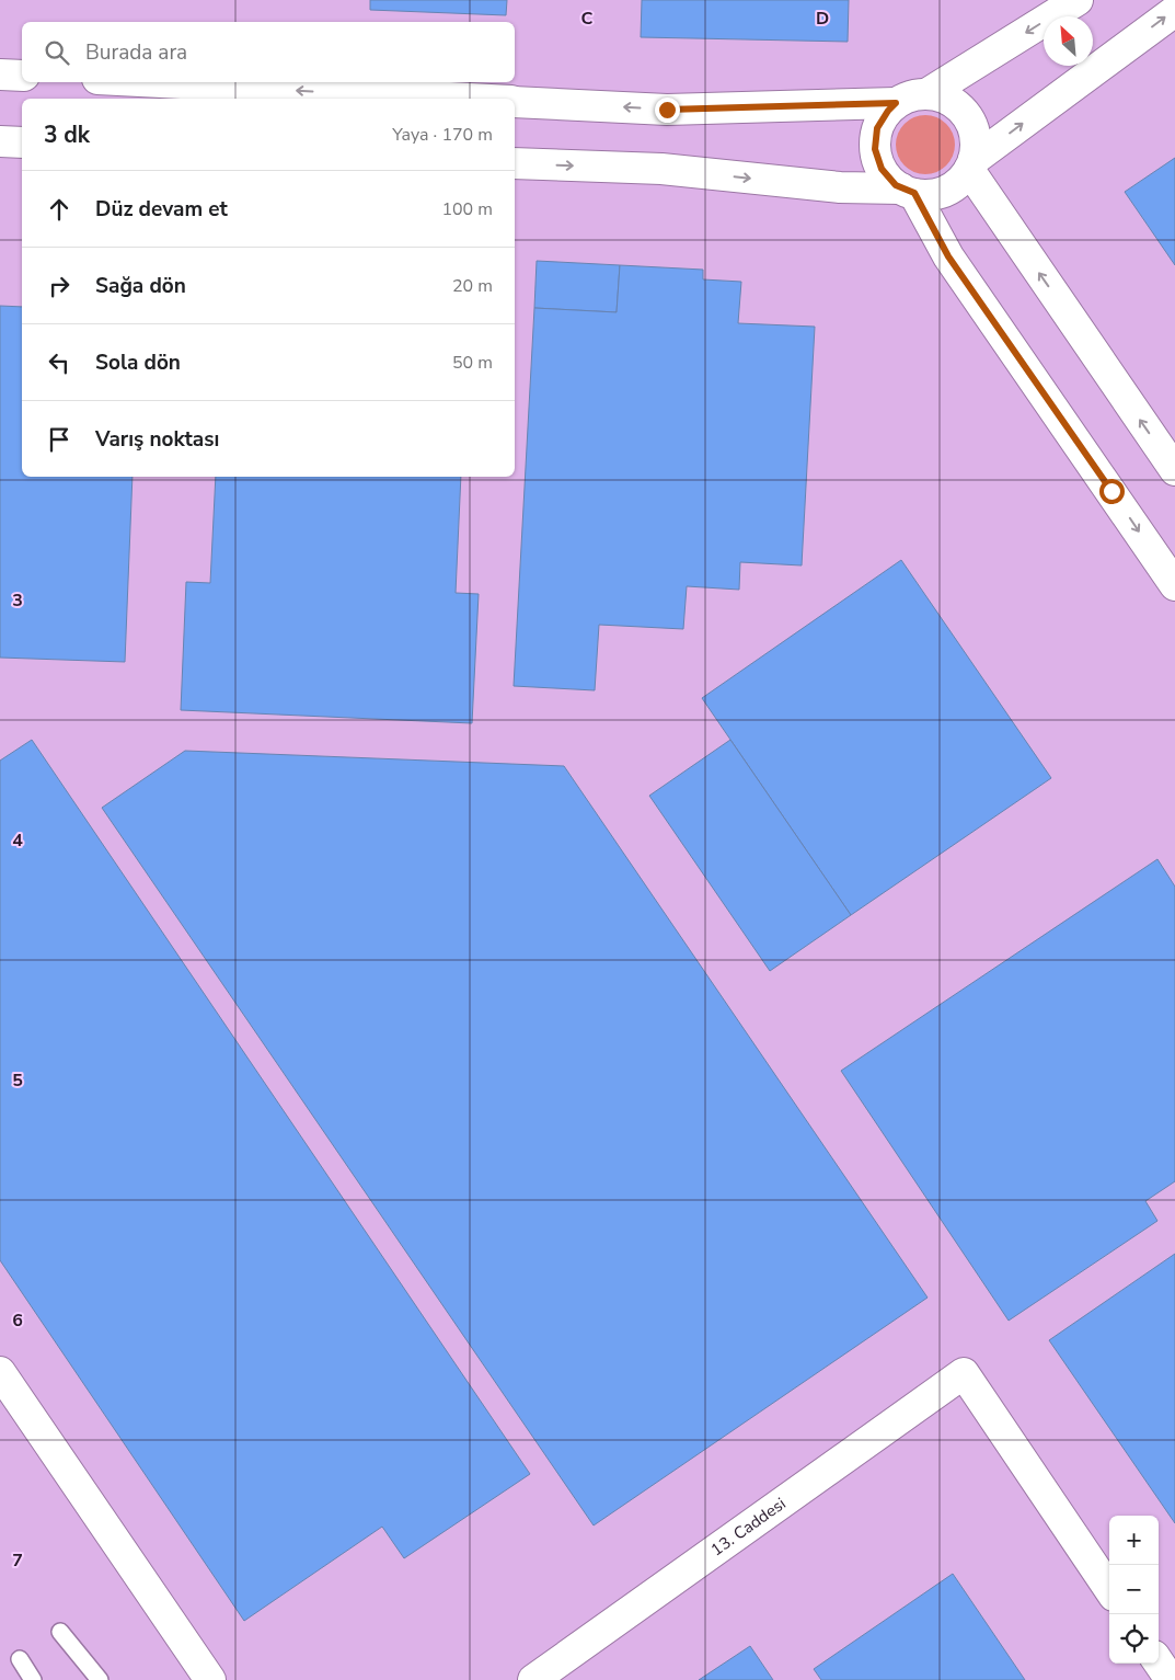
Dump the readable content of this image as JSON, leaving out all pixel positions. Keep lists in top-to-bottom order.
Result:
{
  "streets": {
    "street": ["13. Caddesi"]
  },
  "north": "top left",
  "page": {
    "search": "Burada ara",
    "heading": ["3 dk", "Yaya · 170 m"],
    "list": [
      ["Düz devam et", "100 m"],
      ["Sağa dön", "20 m"],
      ["Sola dön", "50 m"],
      "Varış noktası"
    ],
    "map_buttons": ["+", "−"]
  },
  "grid": {
    "columns": ["C", "D"],
    "rows": [
      "3",
      "4",
      "5",
      "6",
      "7"
    ]
  }
}
